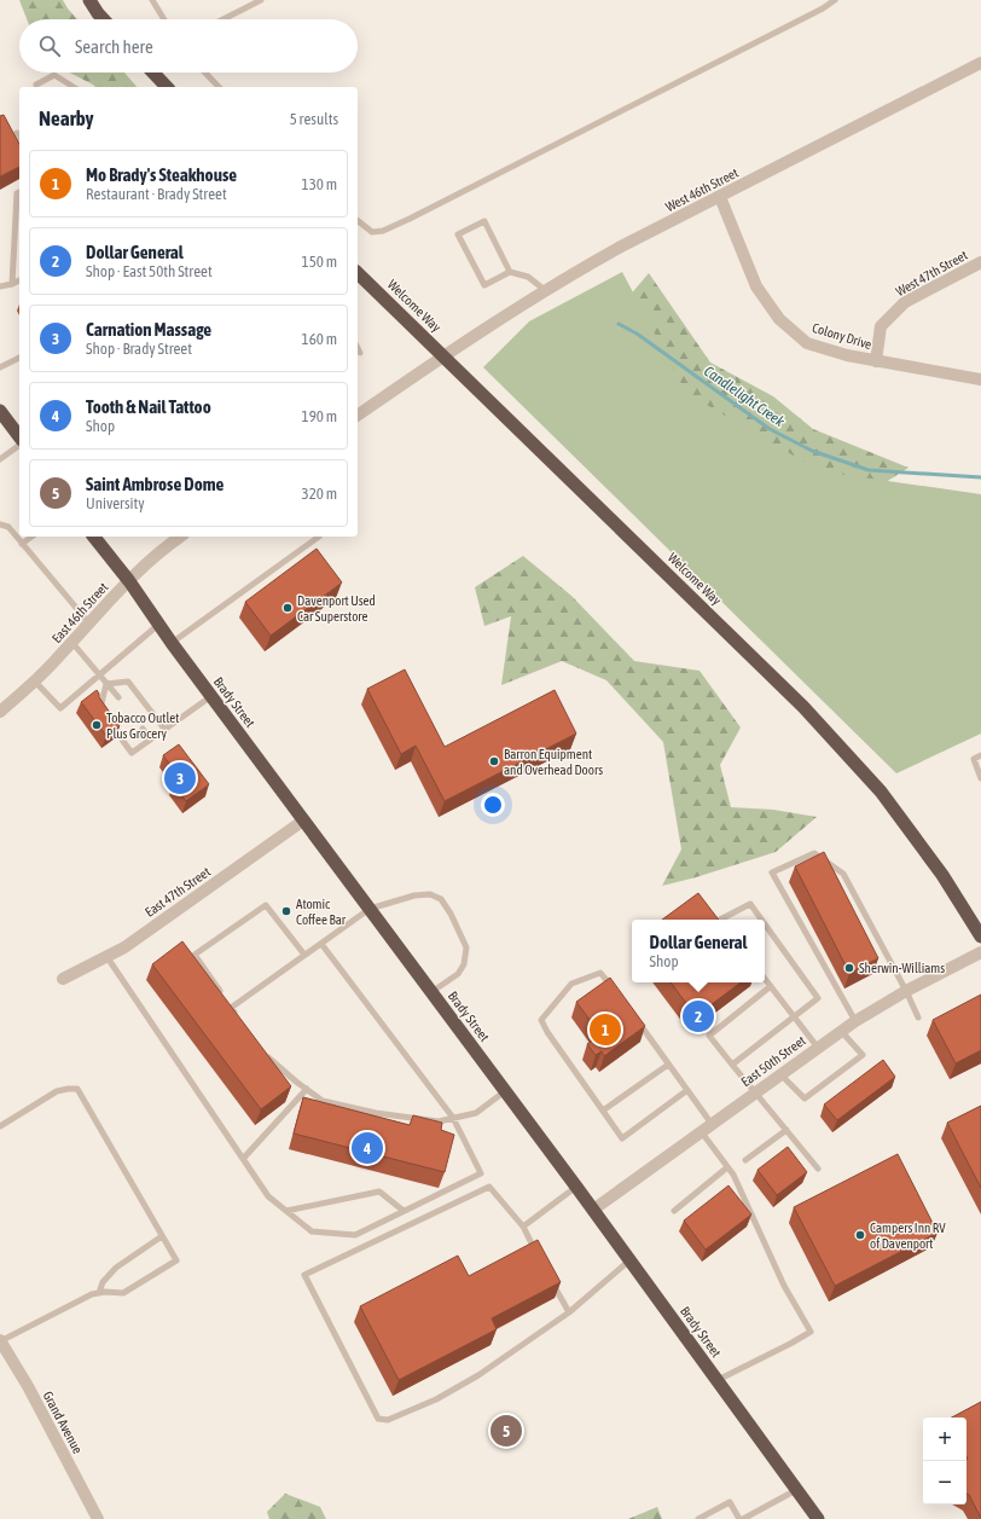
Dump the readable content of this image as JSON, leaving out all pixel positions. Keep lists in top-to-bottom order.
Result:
{
  "streets": {
    "highway": ["Welcome Way", "Brady Street"],
    "street": [
      "West 46th Street",
      "West 47th Street",
      "Colony Drive",
      "East 46th Street",
      "East 47th Street",
      "East 50th Street",
      "Grand Avenue"
    ]
  },
  "crossings": [
    ["West 46th Street", "Welcome Way"],
    ["West 46th Street", "Colony Drive"],
    ["West 47th Street", "Colony Drive"],
    ["East 46th Street", "Brady Street"],
    ["Brady Street", "East 47th Street"],
    ["Brady Street", "East 50th Street"]
  ],
  "water": ["Candlelight Creek"],
  "places": [
    "Davenport Used Car Superstore",
    "Tobacco Outlet Plus Grocery",
    "Barron Equipment and Overhead Doors",
    "Atomic Coffee Bar",
    "Sherwin-Williams",
    "Campers Inn RV of Davenport"
  ],
  "page": {
    "search": "Search here",
    "heading": ["Nearby", "5 results"],
    "list": [
      {
        "mark": "1",
        "name": "Mo Brady's Steakhouse",
        "note": "Restaurant · Brady Street",
        "value": "130 m"
      },
      {
        "mark": "2",
        "name": "Dollar General",
        "note": "Shop · East 50th Street",
        "value": "150 m"
      },
      {
        "mark": "3",
        "name": "Carnation Massage",
        "note": "Shop · Brady Street",
        "value": "160 m"
      },
      {
        "mark": "4",
        "name": "Tooth & Nail Tattoo",
        "note": "Shop",
        "value": "190 m"
      },
      {
        "mark": "5",
        "name": "Saint Ambrose Dome",
        "note": "University",
        "value": "320 m"
      }
    ],
    "pins": [
      "3",
      "2",
      "1",
      "4",
      "5"
    ],
    "popup": ["Dollar General", "Shop"],
    "map_buttons": ["+", "−"]
  }
}
